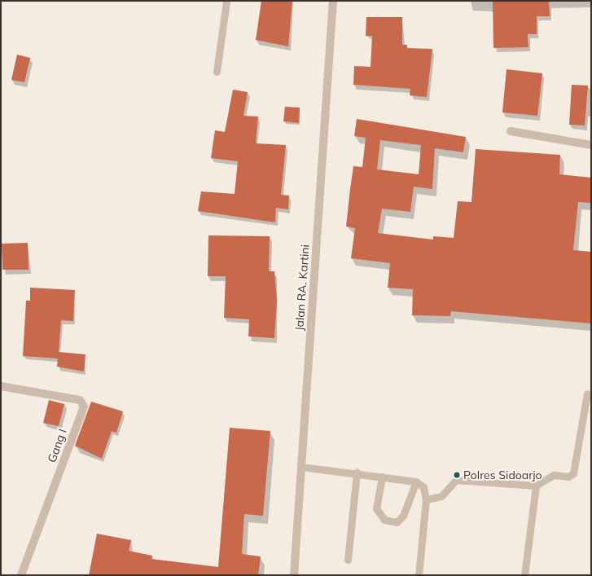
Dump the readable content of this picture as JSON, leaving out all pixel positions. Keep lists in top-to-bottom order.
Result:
{
  "streets": {
    "street": ["Jalan RA. Kartini", "Gang I"]
  },
  "places": ["Polres Sidoarjo"]
}
